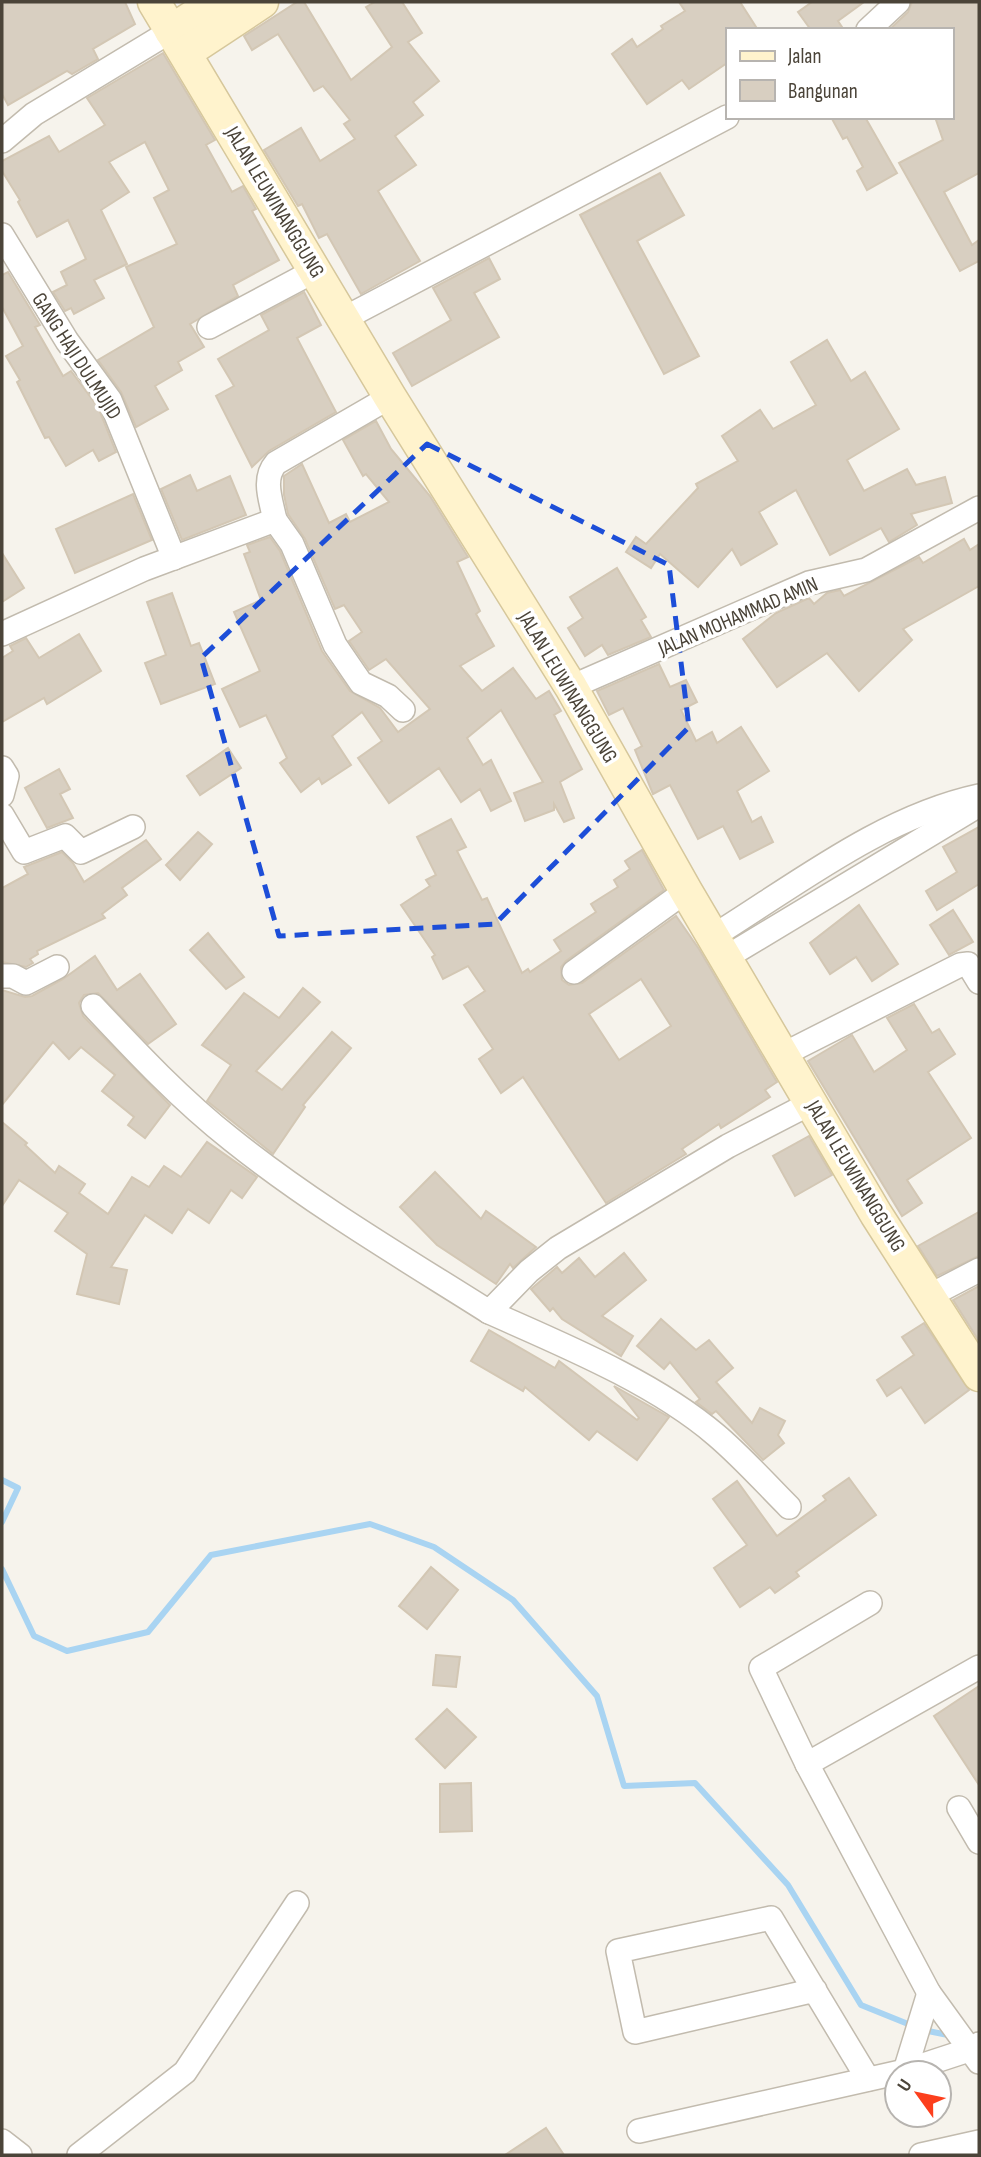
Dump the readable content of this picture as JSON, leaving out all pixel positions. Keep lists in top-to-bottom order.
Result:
{
  "streets": {
    "main road": ["JALAN LEUWINANGGUNG"],
    "street": ["GANG HAJI DULMUJID", "JALAN MOHAMMAD AMIN"]
  },
  "crossings": [
    ["JALAN LEUWINANGGUNG", "JALAN MOHAMMAD AMIN"]
  ],
  "legend": ["Jalan", "Bangunan"],
  "north": "top left"
}
